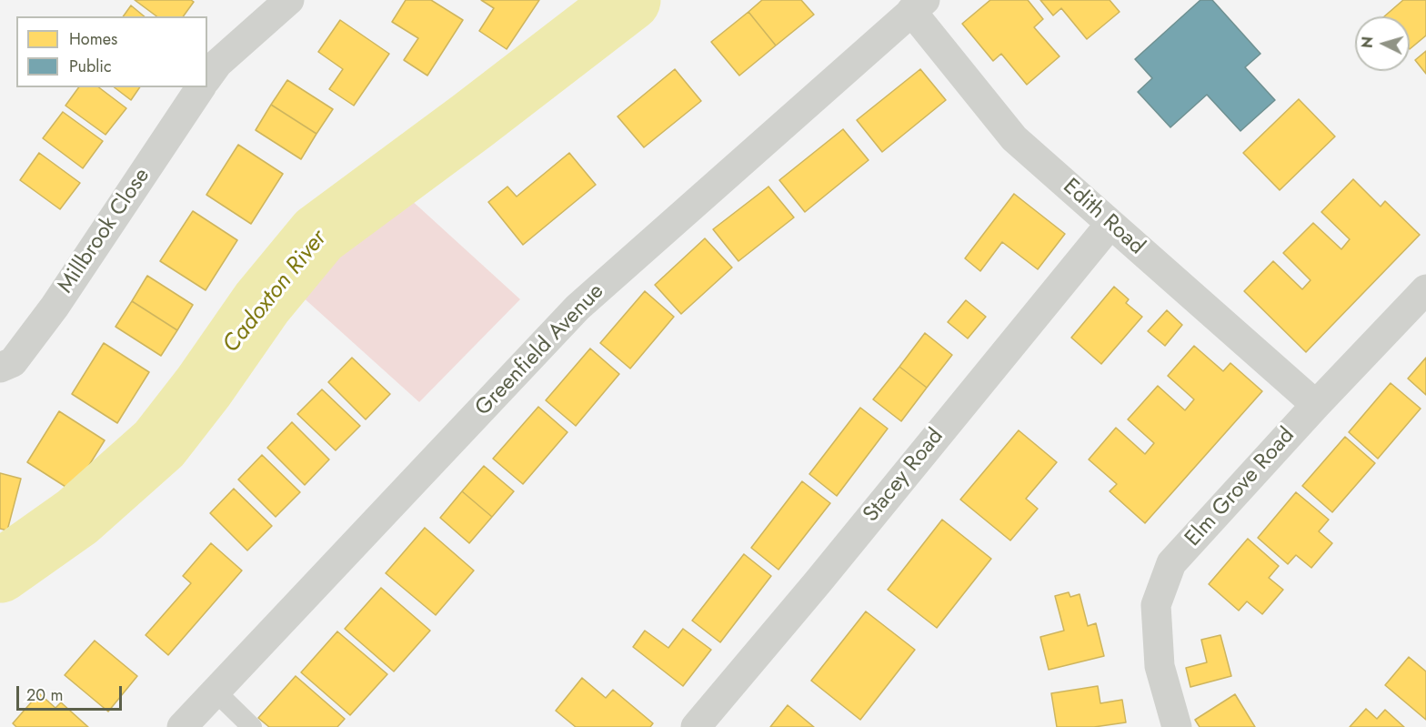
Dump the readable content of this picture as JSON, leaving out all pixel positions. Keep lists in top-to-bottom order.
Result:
{
  "streets": {
    "street": [
      "Edith Road",
      "Millbrook Close",
      "Greenfield Avenue",
      "Stacey Road",
      "Elm Grove Road"
    ]
  },
  "crossings": [
    ["Edith Road", "Greenfield Avenue"],
    ["Edith Road", "Stacey Road"],
    ["Edith Road", "Elm Grove Road"]
  ],
  "water": ["Cadoxton River"],
  "legend": ["Homes", "Public"],
  "scale_bar": "20 m",
  "north": "left"
}
